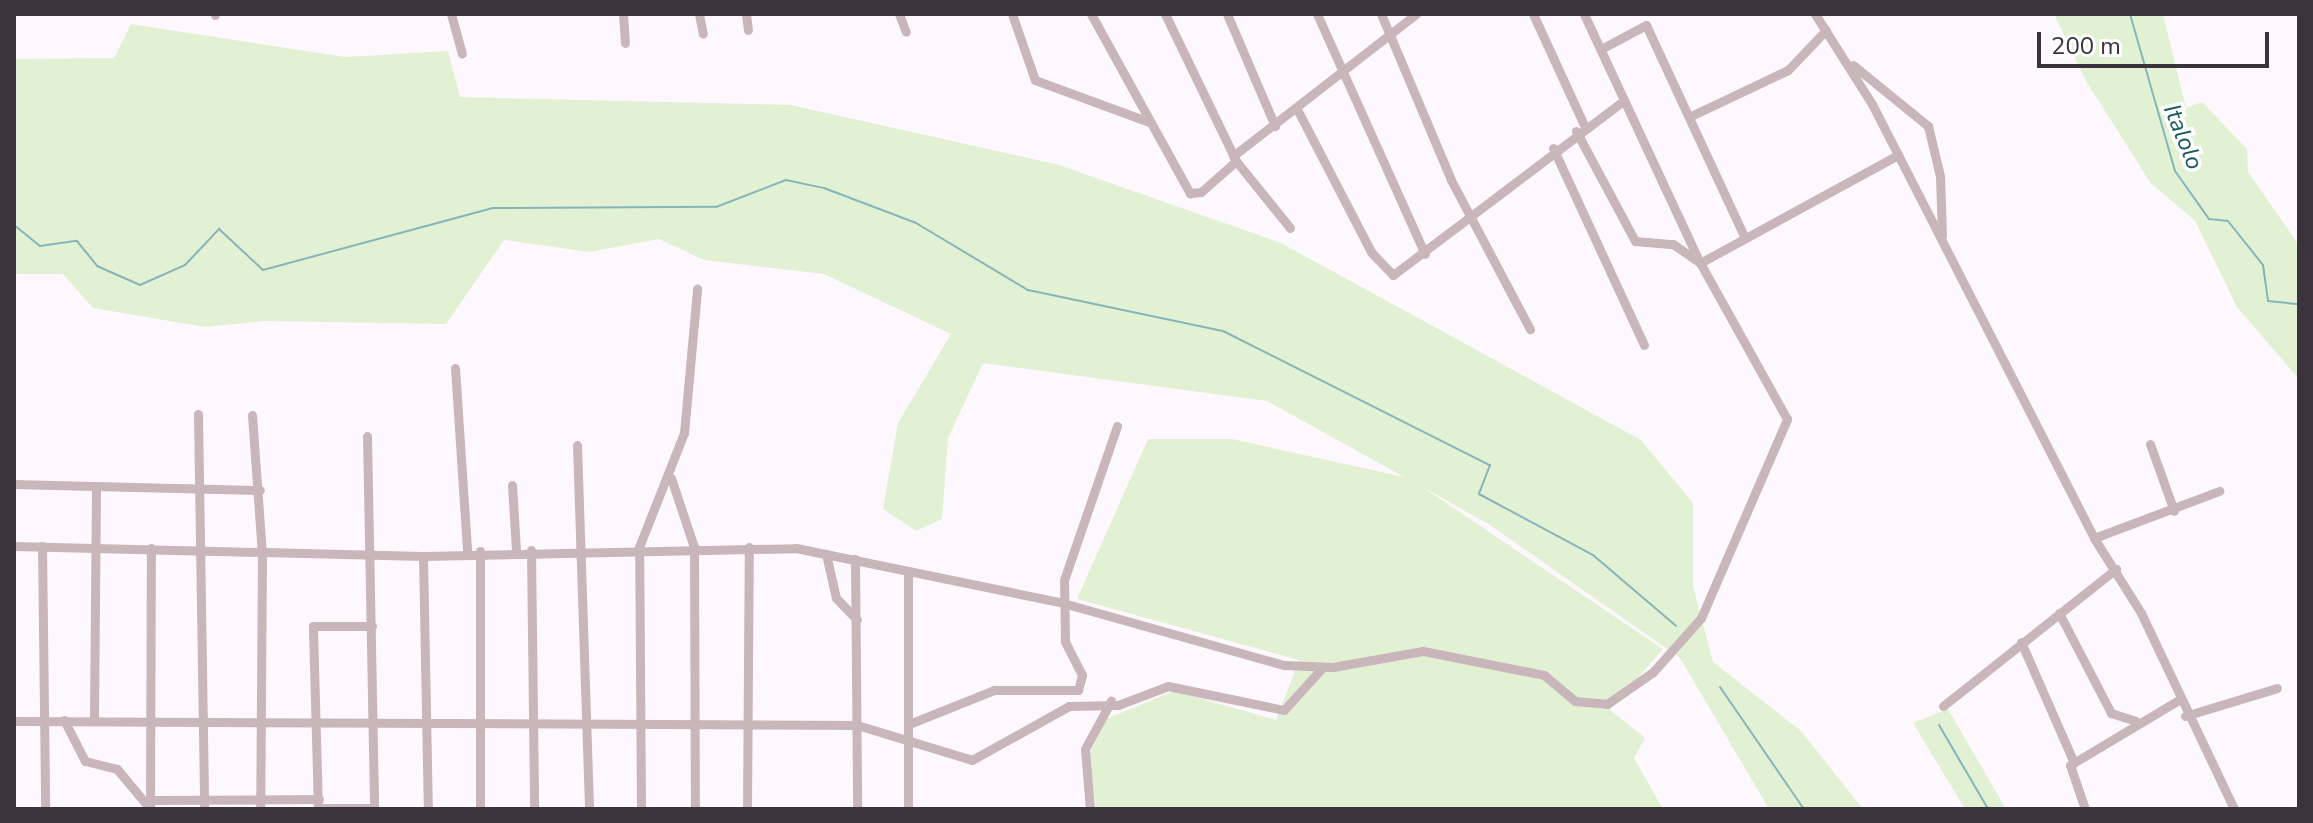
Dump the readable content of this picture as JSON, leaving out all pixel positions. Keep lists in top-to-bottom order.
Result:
{
  "water": ["Italolo"],
  "scale_bar": "200 m"
}
